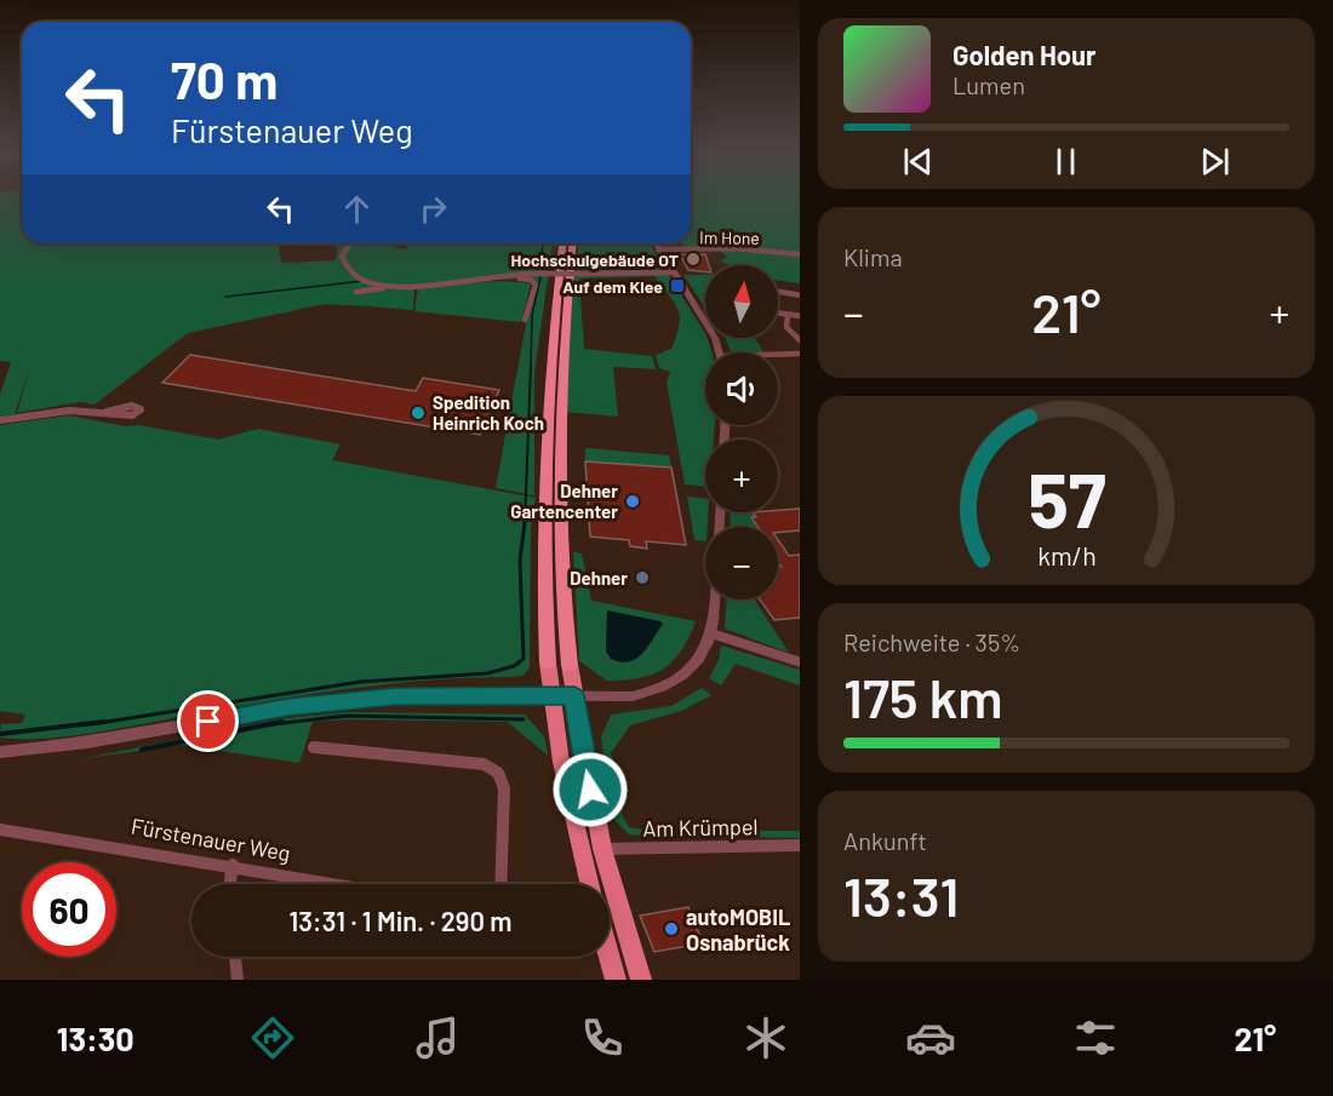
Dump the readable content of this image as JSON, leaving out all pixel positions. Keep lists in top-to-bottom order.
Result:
{
  "streets": {
    "street": ["Im Hone", "Am Krümpel", "Fürstenauer Weg"]
  },
  "places": {
    "other": [
      "Hochschulgebäude OT",
      "Spedition Heinrich Koch",
      "Dehner Gartencenter",
      "Dehner",
      "autoMOBIL Osnabrück"
    ],
    "transit": ["Auf dem Klee"]
  },
  "north": "top",
  "page": {
    "turn": ["70 m", "Fürstenauer Weg"],
    "song": ["Golden Hour", "Lumen"],
    "tile": [
      "Klima",
      ["Reichweite · 35%", "175 km"],
      ["Ankunft", "13:31"]
    ],
    "map_buttons": ["+", "−"],
    "heat": ["−", "21°", "+"],
    "limit": "60",
    "trip": "13:31 · 1 Min. · 290 m",
    "tabs": ["13:30", "21°"],
    "gauge": ["57", "km/h"]
  }
}
